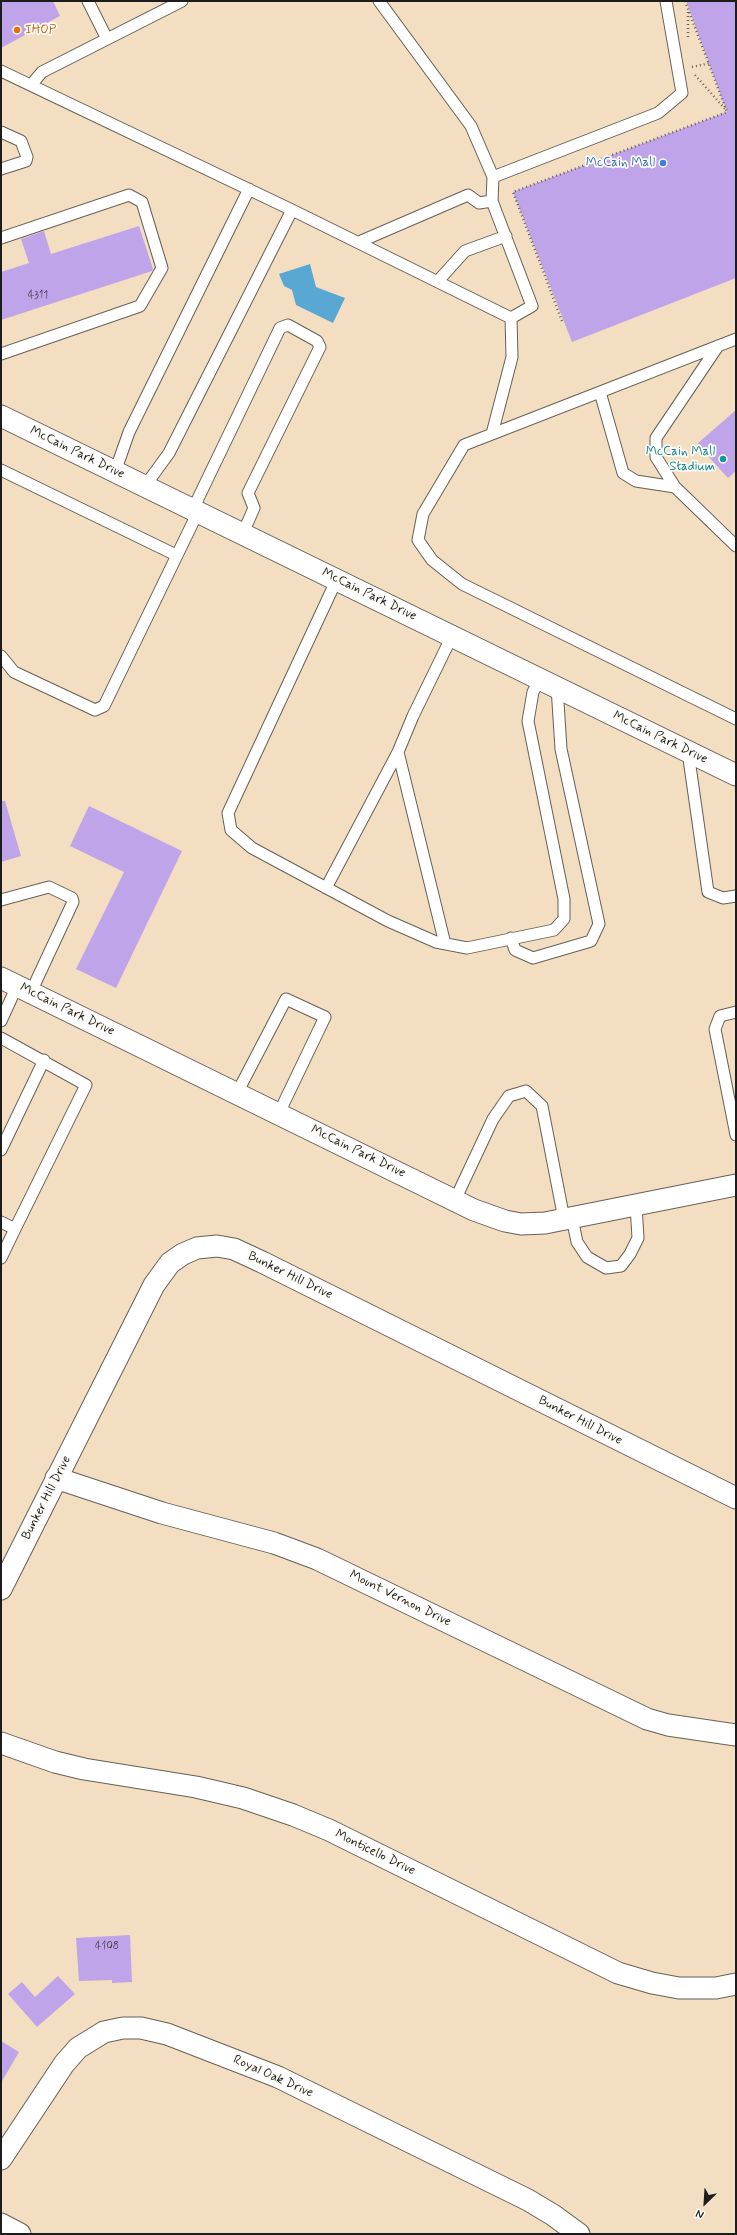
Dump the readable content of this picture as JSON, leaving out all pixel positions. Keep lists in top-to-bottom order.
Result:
{
  "streets": {
    "street": [
      "McCain Park Drive",
      "Bunker Hill Drive",
      "Mount Vernon Drive",
      "Monticello Drive",
      "Royal Oak Drive"
    ]
  },
  "crossings": [
    ["Bunker Hill Drive", "Mount Vernon Drive"]
  ],
  "places": ["IHOP", "McCain Mall", "McCain Mall Stadium"],
  "house_numbers": ["4311", "4108"],
  "north": "bottom left"
}
